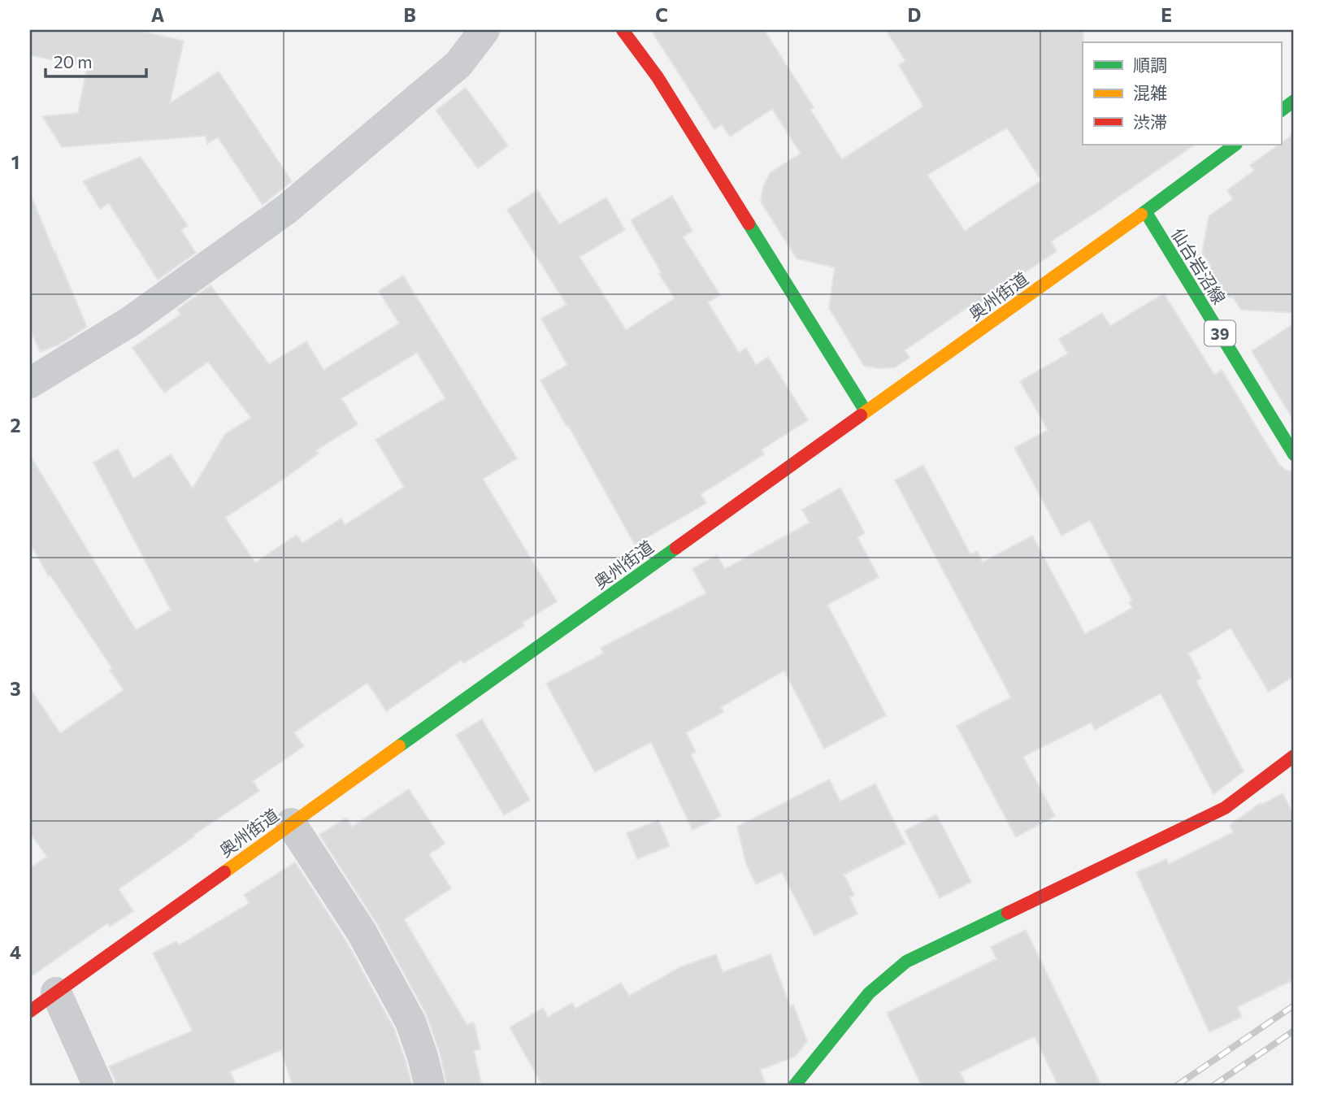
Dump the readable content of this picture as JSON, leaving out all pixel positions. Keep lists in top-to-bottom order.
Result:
{
  "streets": {
    "main road": ["仙台岩沼線", "奥州街道", "39"]
  },
  "crossings": [
    ["仙台岩沼線", "奥州街道"]
  ],
  "legend": ["順調", "混雑", "渋滞"],
  "scale_bar": "20 m",
  "grid": {
    "columns": [
      "A",
      "B",
      "C",
      "D",
      "E"
    ],
    "rows": [
      "1",
      "2",
      "3",
      "4"
    ]
  }
}
